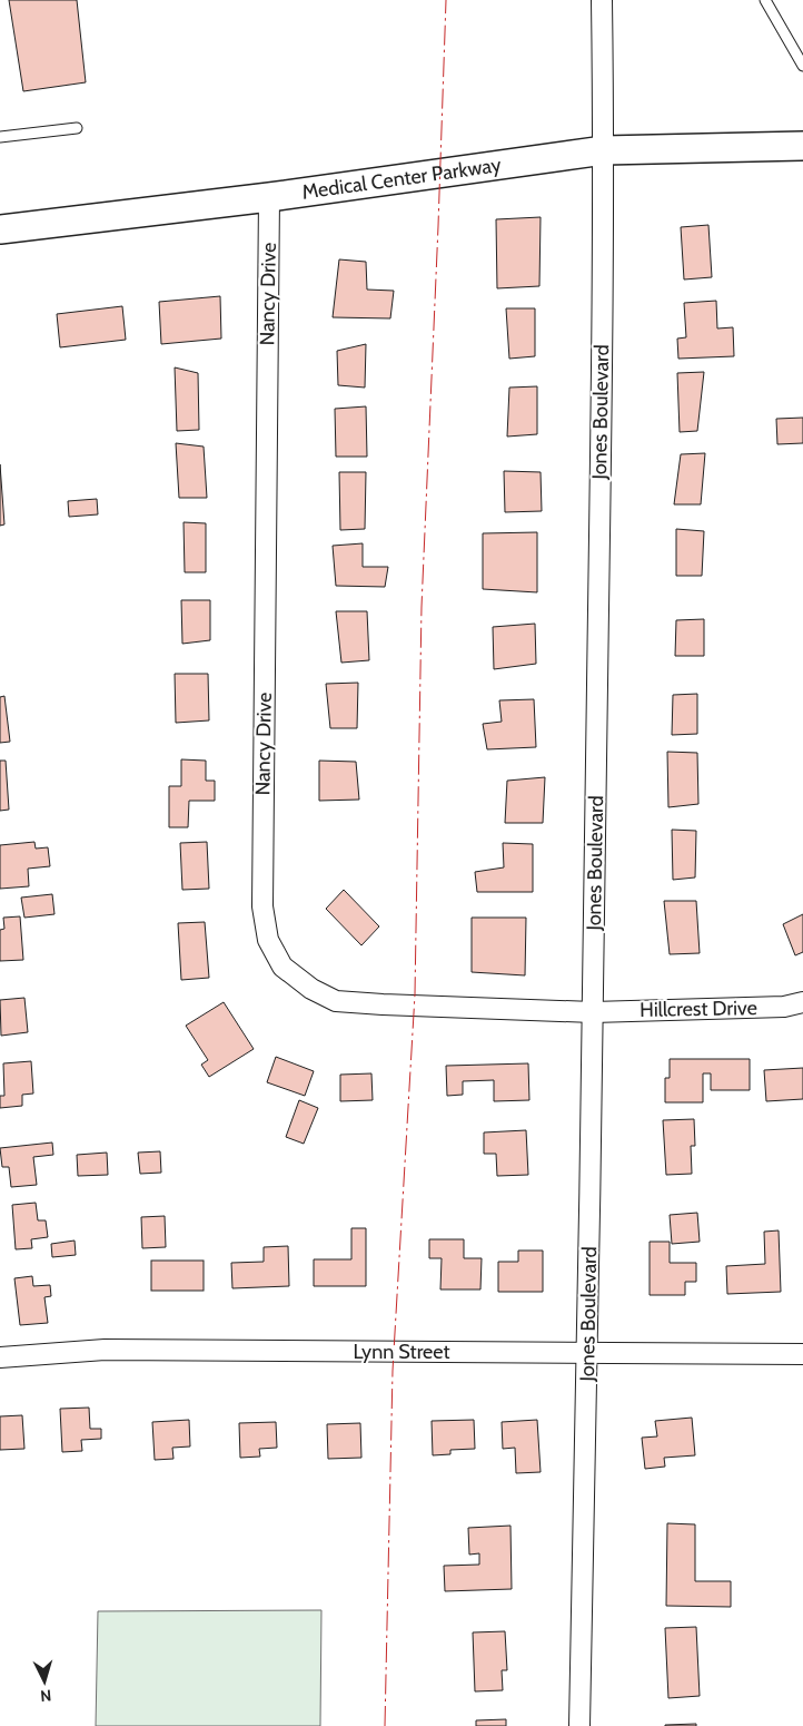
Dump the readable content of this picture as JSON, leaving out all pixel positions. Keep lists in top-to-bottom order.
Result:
{
  "streets": {
    "main road": ["Medical Center Parkway"],
    "street": [
      "Nancy Drive",
      "Jones Boulevard",
      "Hillcrest Drive",
      "Lynn Street"
    ]
  },
  "crossings": [
    ["Medical Center Parkway", "Nancy Drive"],
    ["Medical Center Parkway", "Jones Boulevard"],
    ["Nancy Drive", "Jones Boulevard"],
    ["Nancy Drive", "Hillcrest Drive"],
    ["Jones Boulevard", "Hillcrest Drive"],
    ["Jones Boulevard", "Lynn Street"]
  ],
  "north": "bottom"
}
